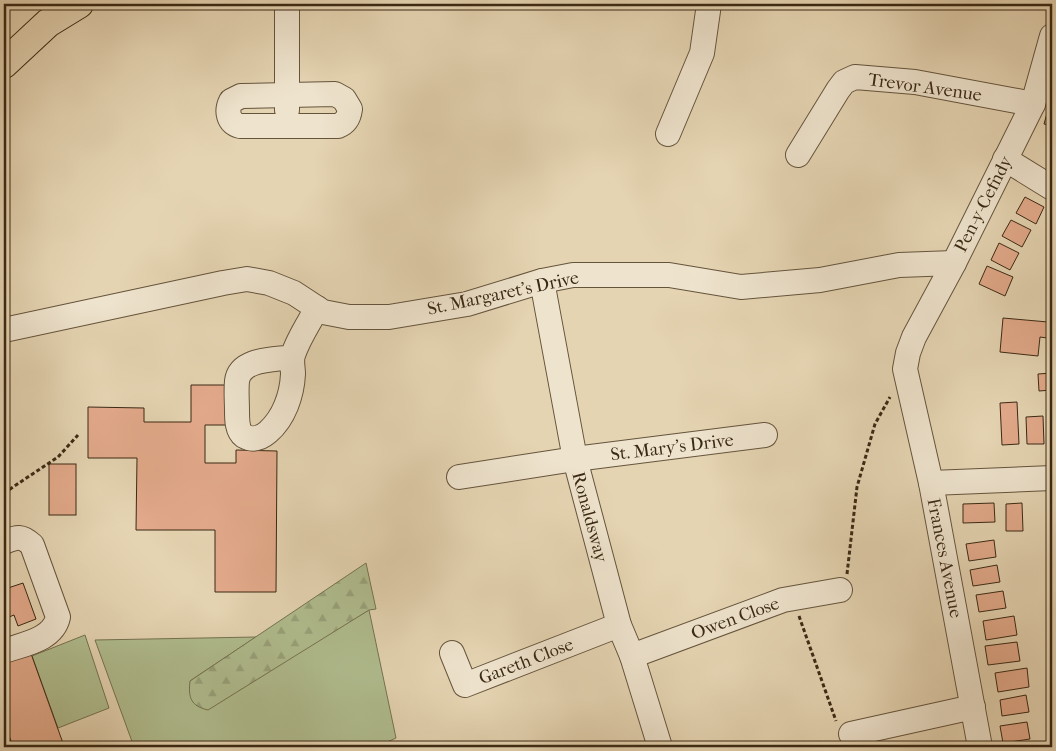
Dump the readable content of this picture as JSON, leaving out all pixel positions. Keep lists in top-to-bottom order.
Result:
{
  "streets": {
    "street": [
      "Trevor Avenue",
      "Pen-y-Cefndy",
      "St. Margaret's Drive",
      "St. Mary's Drive",
      "Ronaldsway",
      "Frances Avenue",
      "Owen Close",
      "Gareth Close"
    ]
  },
  "crossings": [
    ["Trevor Avenue", "Pen-y-Cefndy"],
    ["Pen-y-Cefndy", "St. Margaret's Drive"],
    ["Pen-y-Cefndy", "Frances Avenue"],
    ["St. Margaret's Drive", "Ronaldsway"],
    ["St. Mary's Drive", "Ronaldsway"],
    ["Ronaldsway", "Owen Close"],
    ["Ronaldsway", "Gareth Close"]
  ]
}
